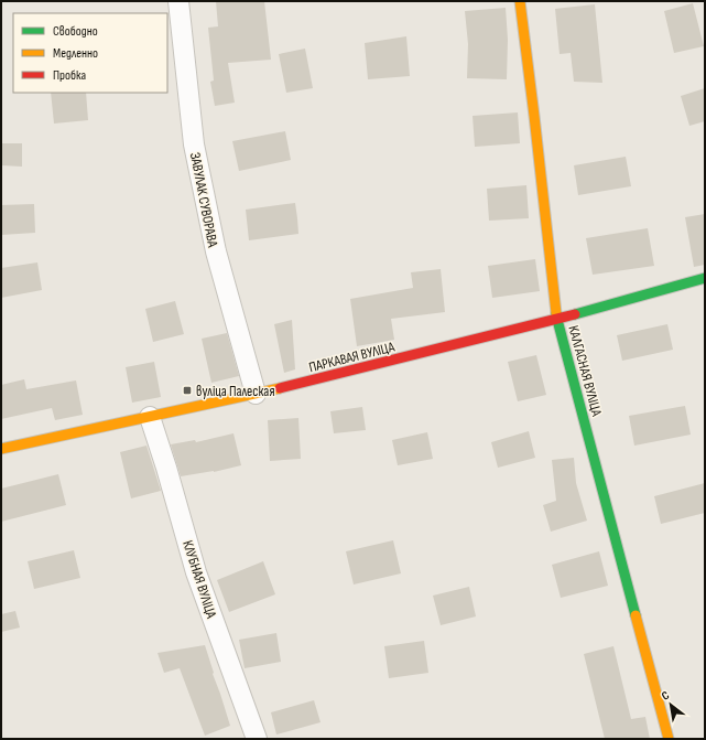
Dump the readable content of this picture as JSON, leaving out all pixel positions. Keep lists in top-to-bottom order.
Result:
{
  "streets": {
    "street": [
      "ЗАВУЛАК СУВОРАВА",
      "ПАРКАВАЯ ВУЛІЦА",
      "КАЛГАСНАЯ ВУЛІЦА",
      "КЛУБНАЯ ВУЛІЦА"
    ]
  },
  "crossings": [
    ["ЗАВУЛАК СУВОРАВА", "ПАРКАВАЯ ВУЛІЦА"],
    ["ПАРКАВАЯ ВУЛІЦА", "КАЛГАСНАЯ ВУЛІЦА"],
    ["ПАРКАВАЯ ВУЛІЦА", "КЛУБНАЯ ВУЛІЦА"]
  ],
  "places": {
    "transit": ["вуліца Палеская"]
  },
  "legend": ["Свободно", "Медленно", "Пробка"],
  "north": "top left"
}
